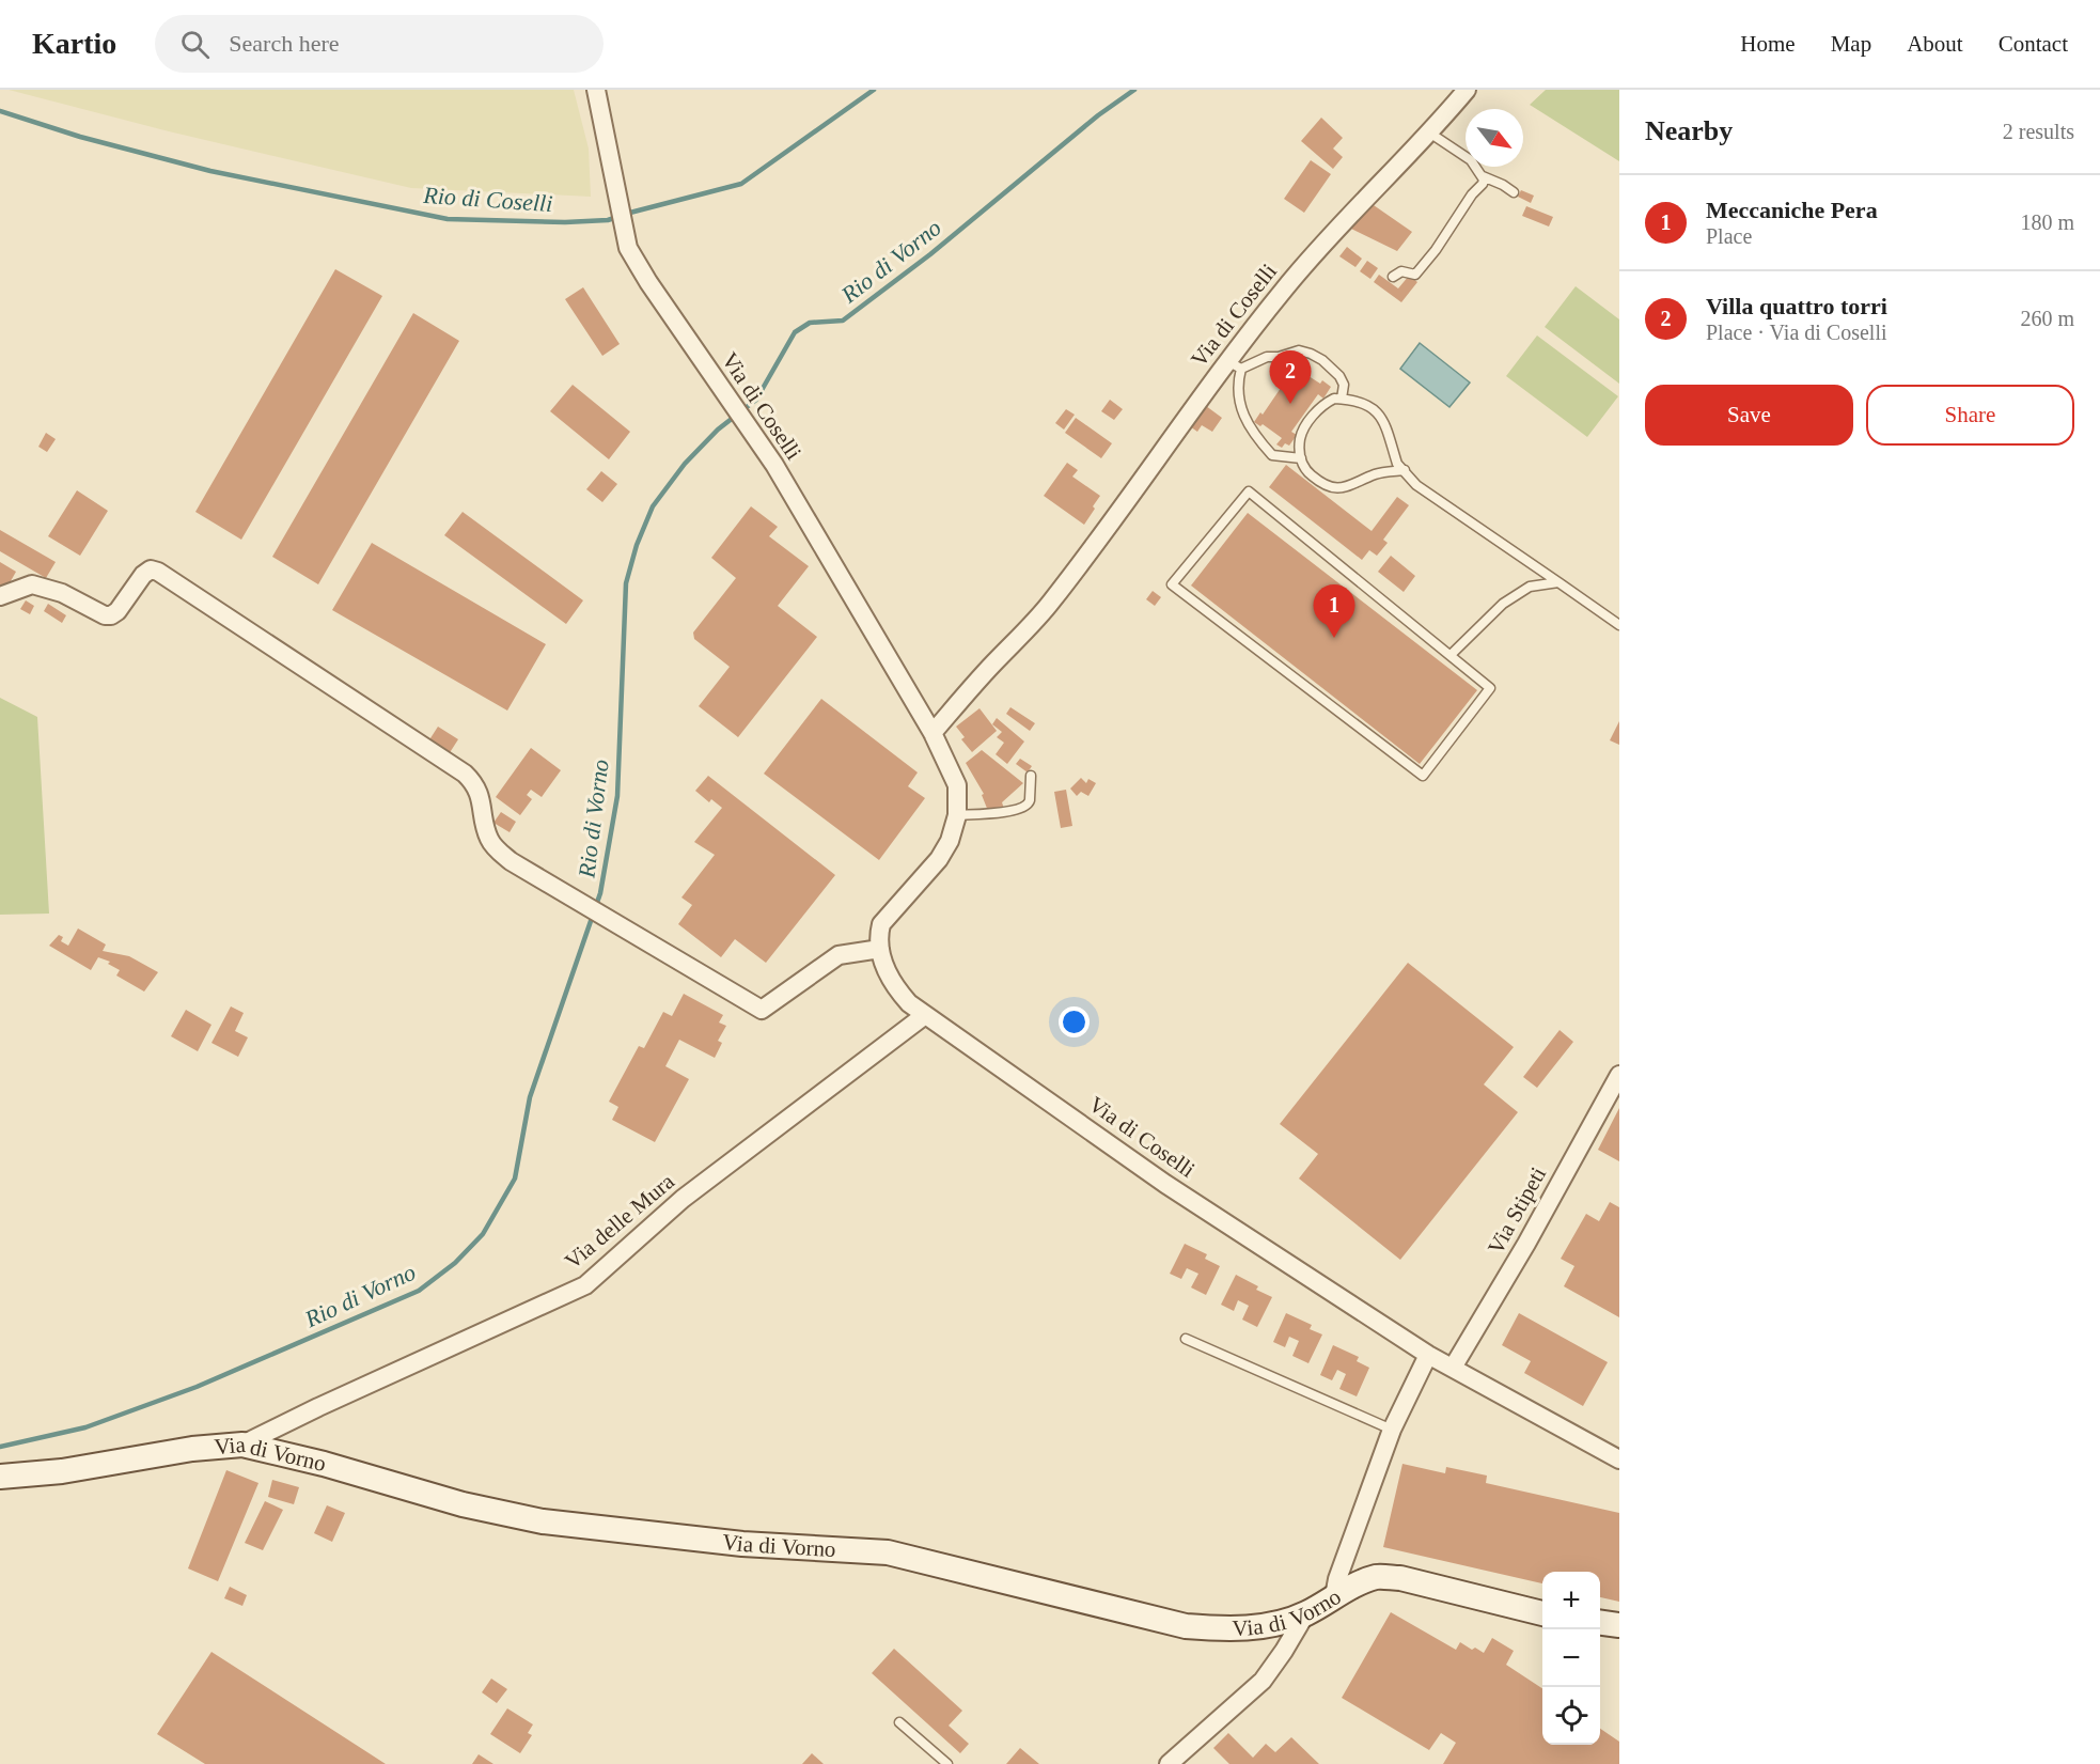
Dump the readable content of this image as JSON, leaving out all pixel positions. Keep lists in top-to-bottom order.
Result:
{
  "streets": {
    "street": [
      "Via di Coselli",
      "Via Stipeti",
      "Via delle Mura",
      "Via di Vorno"
    ]
  },
  "crossings": [
    ["Via di Coselli", "Via Stipeti"],
    ["Via di Coselli", "Via delle Mura"],
    ["Via delle Mura", "Via di Vorno"]
  ],
  "water": ["Rio di Coselli", "Rio di Vorno"],
  "north": "bottom right",
  "page": {
    "header": "Kartio",
    "search": "Search here",
    "nav": [
      "Home",
      "Map",
      "About",
      "Contact"
    ],
    "heading": ["Nearby", "2 results"],
    "list": [
      {
        "mark": "1",
        "name": "Meccaniche Pera",
        "note": "Place",
        "value": "180 m"
      },
      {
        "mark": "2",
        "name": "Villa quattro torri",
        "note": "Place · Via di Coselli",
        "value": "260 m"
      }
    ],
    "pins": ["2", "1"],
    "buttons": ["Save", "Share"],
    "map_buttons": ["+", "−"]
  }
}
